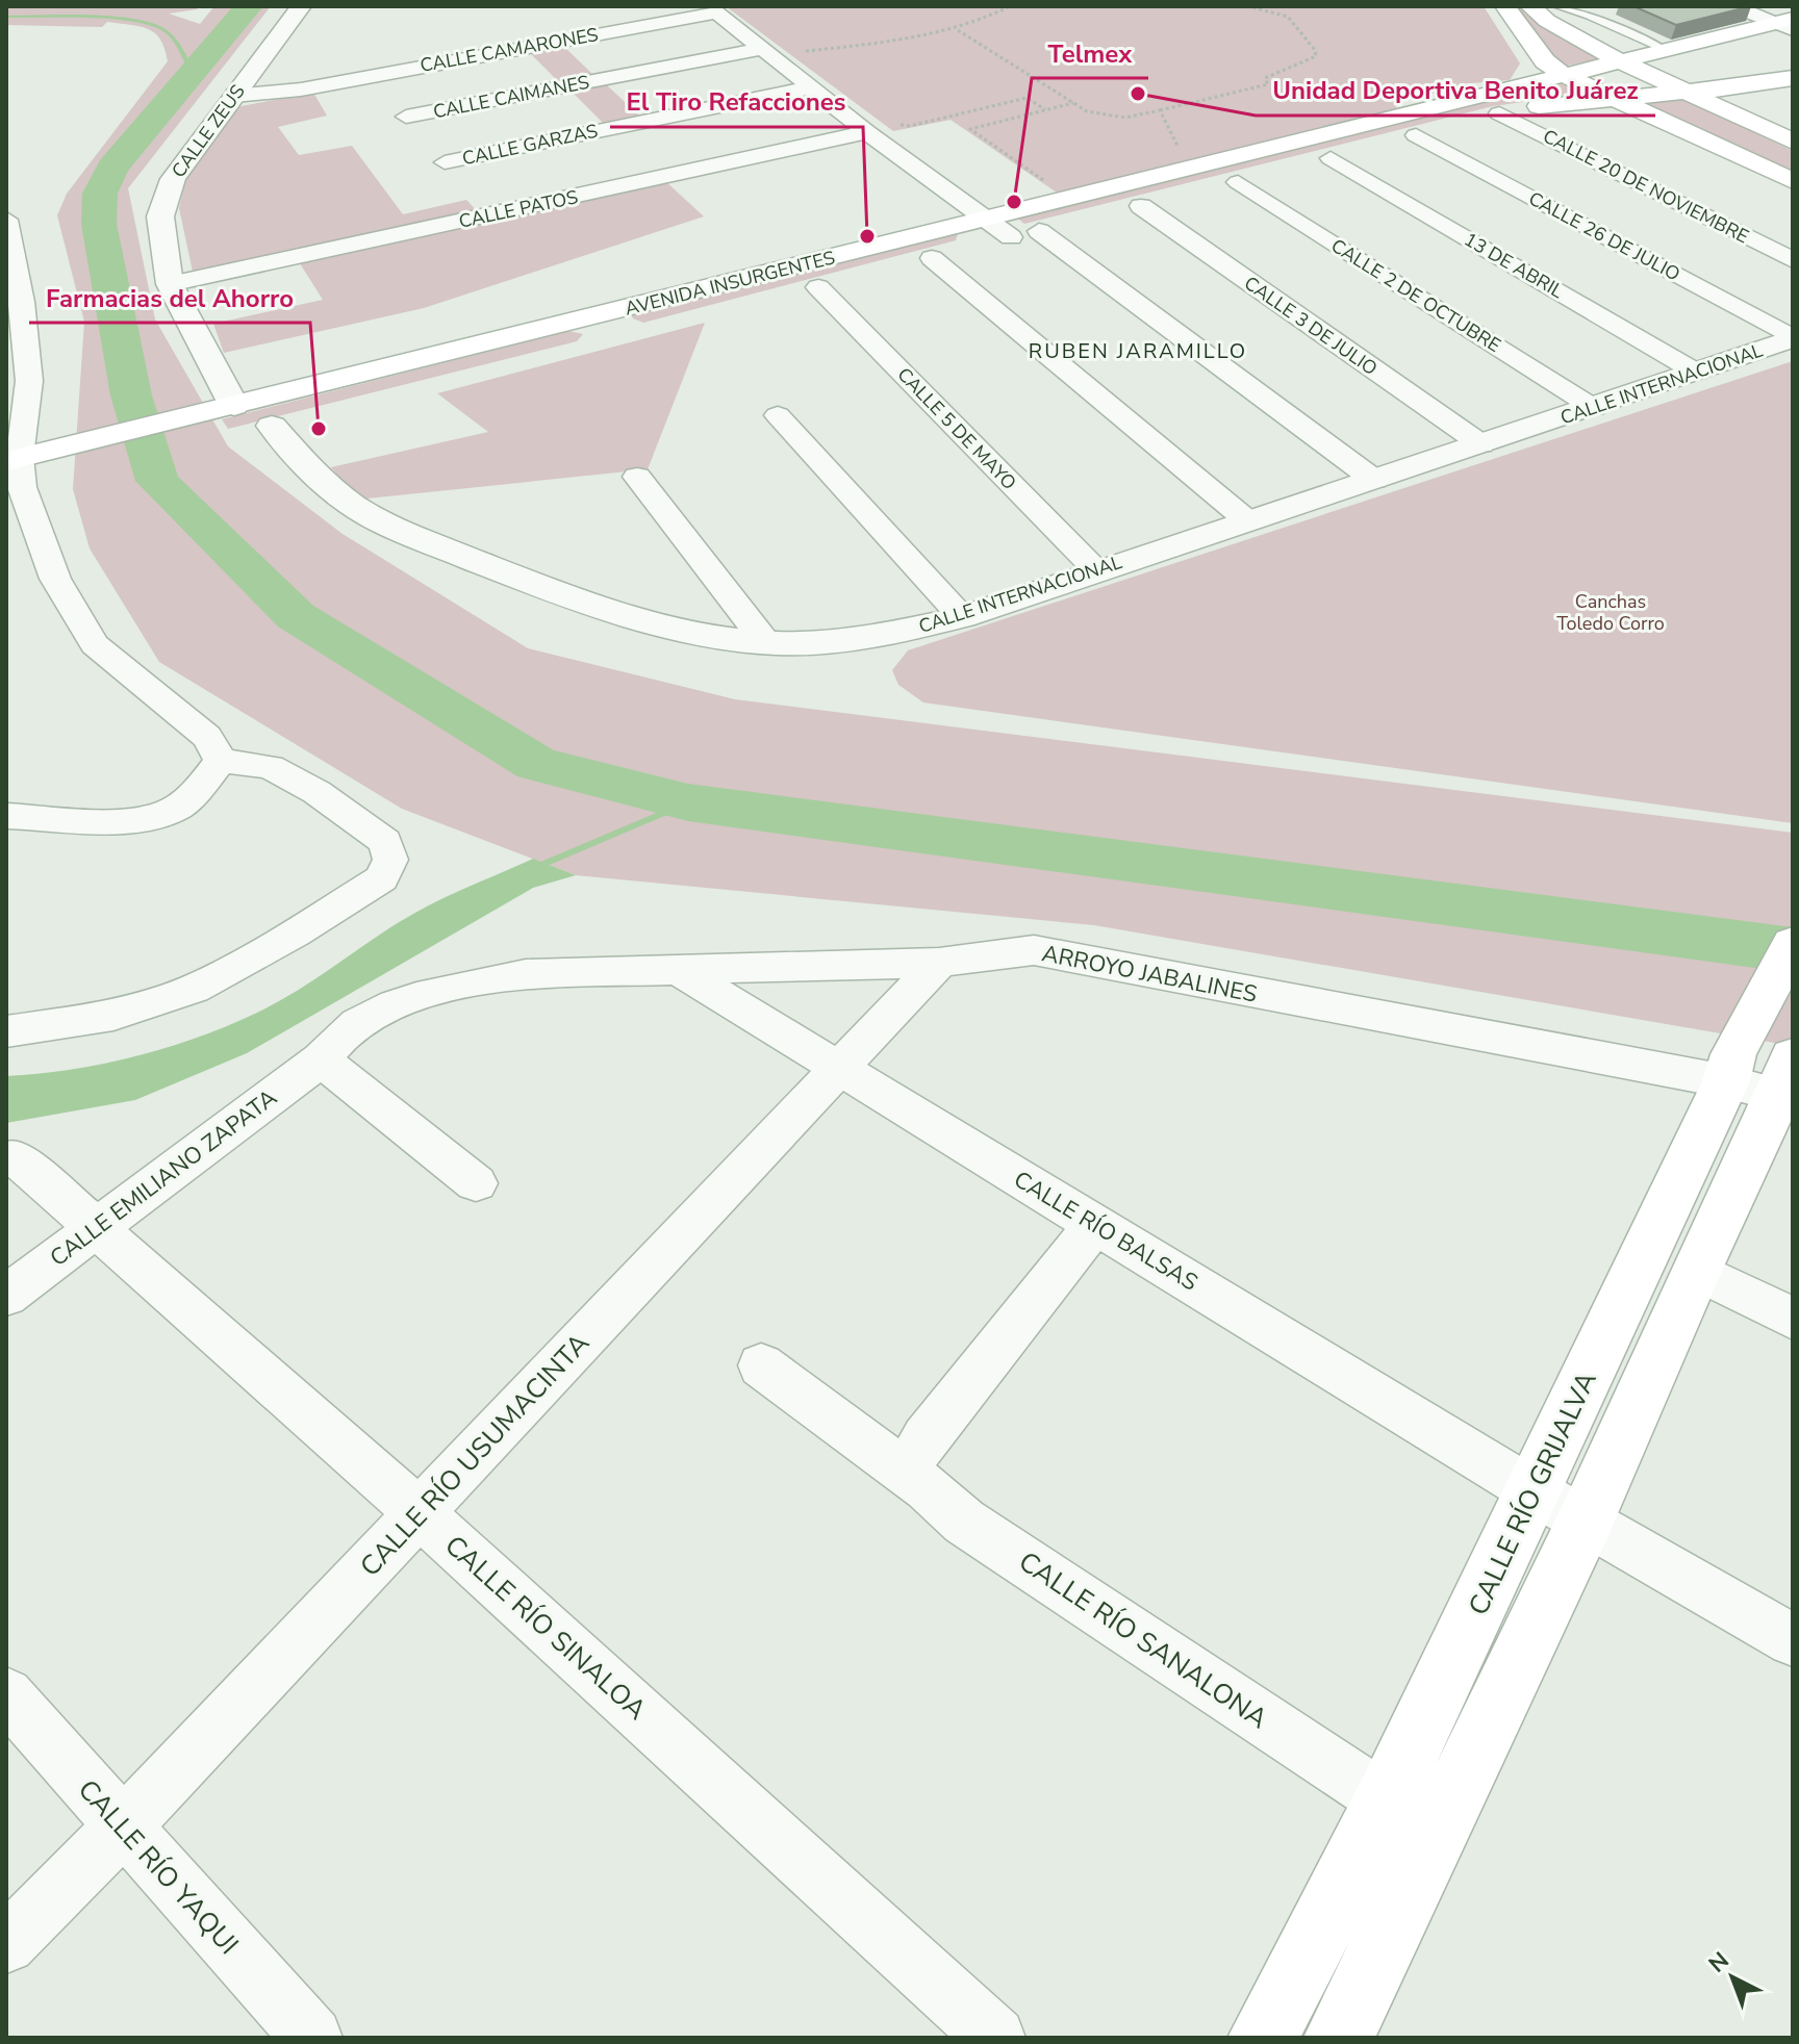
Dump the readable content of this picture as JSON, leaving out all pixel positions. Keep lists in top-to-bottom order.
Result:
{
  "streets": {
    "main road": ["AVENIDA INSURGENTES", "CALLE RÍO GRIJALVA"],
    "street": [
      "CALLE CAMARONES",
      "CALLE CAIMANES",
      "CALLE ZEUS",
      "CALLE GARZAS",
      "CALLE 20 DE NOVIEMBRE",
      "CALLE PATOS",
      "CALLE 26 DE JULIO",
      "13 DE ABRIL",
      "CALLE 2 DE OCTUBRE",
      "CALLE 3 DE JULIO",
      "CALLE INTERNACIONAL",
      "CALLE 5 DE MAYO",
      "ARROYO JABALINES",
      "CALLE EMILIANO ZAPATA",
      "CALLE RÍO BALSAS",
      "CALLE RÍO USUMACINTA",
      "CALLE RÍO SINALOA",
      "CALLE RÍO SANALONA",
      "CALLE RÍO YAQUI"
    ]
  },
  "crossings": [
    ["CALLE CAMARONES", "CALLE CAIMANES"],
    ["CALLE CAMARONES", "CALLE ZEUS"],
    ["CALLE ZEUS", "CALLE PATOS"],
    ["CALLE ZEUS", "AVENIDA INSURGENTES"],
    ["CALLE 20 DE NOVIEMBRE", "AVENIDA INSURGENTES"],
    ["CALLE 26 DE JULIO", "AVENIDA INSURGENTES"],
    ["CALLE 26 DE JULIO", "CALLE INTERNACIONAL"],
    ["13 DE ABRIL", "AVENIDA INSURGENTES"],
    ["13 DE ABRIL", "CALLE INTERNACIONAL"],
    ["AVENIDA INSURGENTES", "CALLE 2 DE OCTUBRE"],
    ["AVENIDA INSURGENTES", "CALLE 3 DE JULIO"],
    ["AVENIDA INSURGENTES", "CALLE INTERNACIONAL"],
    ["AVENIDA INSURGENTES", "CALLE 5 DE MAYO"],
    ["CALLE 2 DE OCTUBRE", "CALLE INTERNACIONAL"],
    ["CALLE 3 DE JULIO", "CALLE INTERNACIONAL"],
    ["CALLE INTERNACIONAL", "CALLE 5 DE MAYO"],
    ["ARROYO JABALINES", "CALLE EMILIANO ZAPATA"],
    ["ARROYO JABALINES", "CALLE RÍO BALSAS"],
    ["ARROYO JABALINES", "CALLE RÍO USUMACINTA"],
    ["ARROYO JABALINES", "CALLE RÍO GRIJALVA"],
    ["CALLE EMILIANO ZAPATA", "CALLE RÍO SINALOA"],
    ["CALLE RÍO BALSAS", "CALLE RÍO USUMACINTA"],
    ["CALLE RÍO BALSAS", "CALLE RÍO GRIJALVA"],
    ["CALLE RÍO USUMACINTA", "CALLE RÍO SINALOA"],
    ["CALLE RÍO USUMACINTA", "CALLE RÍO YAQUI"],
    ["CALLE RÍO GRIJALVA", "CALLE RÍO SANALONA"]
  ],
  "districts": ["RUBEN JARAMILLO"],
  "parks": ["Canchas Toledo Corro"],
  "places": [
    "Unidad Deportiva Benito Juárez",
    "Telmex",
    "El Tiro Refacciones",
    "Farmacias del Ahorro"
  ],
  "north": "top left"
}
